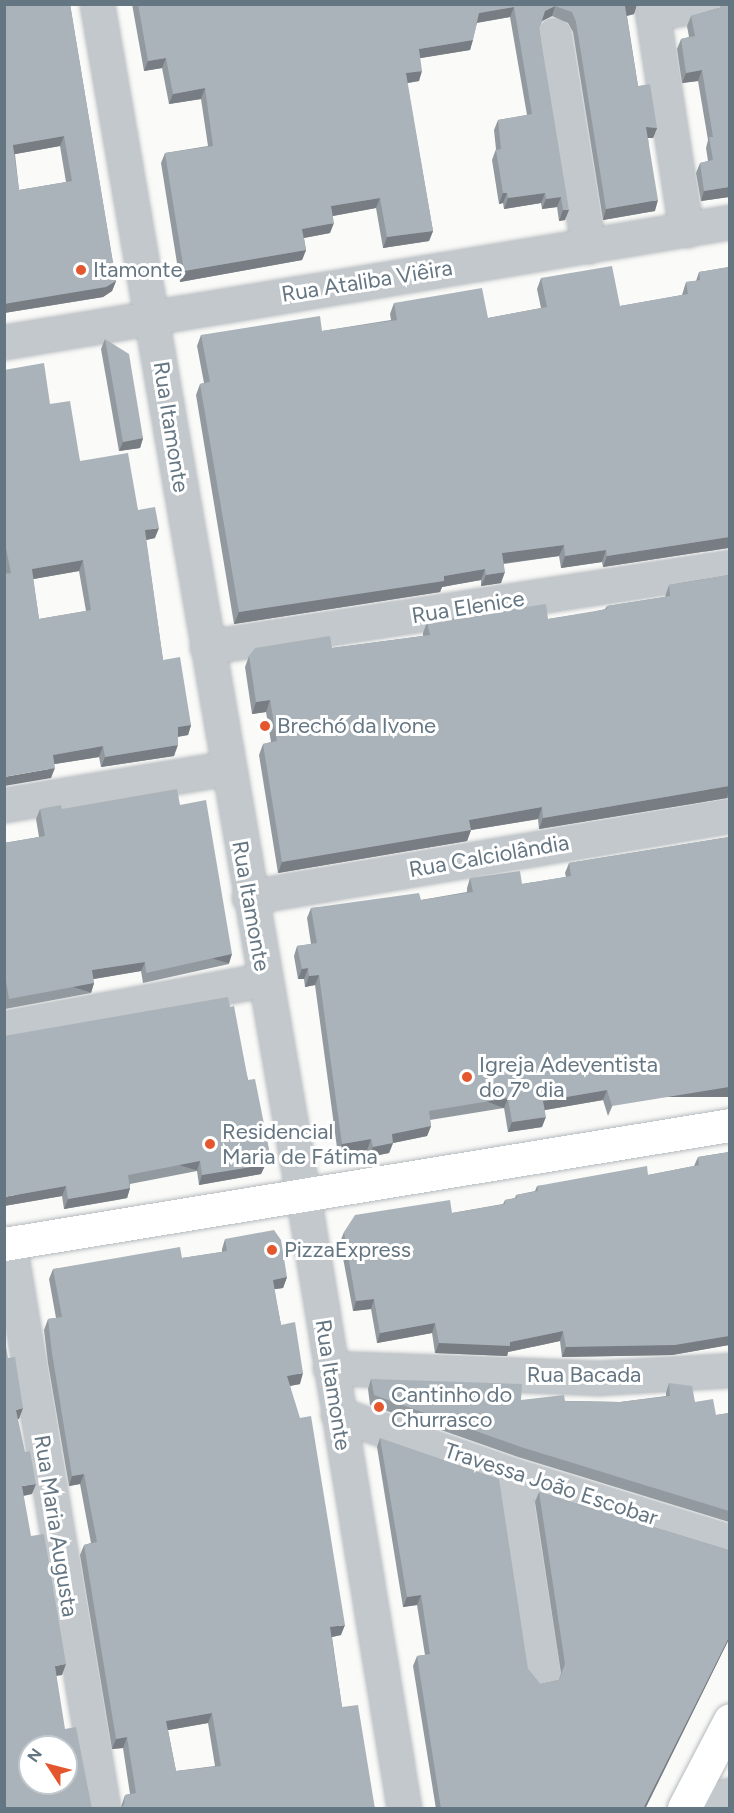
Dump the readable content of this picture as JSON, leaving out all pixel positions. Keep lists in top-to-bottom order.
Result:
{
  "streets": {
    "street": [
      "Rua Ataliba Viêira",
      "Rua Itamonte",
      "Rua Elenice",
      "Rua Calciolândia",
      "Rua Bacada",
      "Travessa João Escobar",
      "Rua Maria Augusta"
    ]
  },
  "crossings": [
    ["Rua Ataliba Viêira", "Rua Itamonte"],
    ["Rua Itamonte", "Rua Elenice"],
    ["Rua Itamonte", "Rua Calciolândia"],
    ["Rua Itamonte", "Rua Bacada"],
    ["Rua Itamonte", "Travessa João Escobar"]
  ],
  "places": [
    "Itamonte",
    "Brechó da Ivone",
    "Igreja Adeventista do 7º dia",
    "Residencial Maria de Fátima",
    "PizzaExpress",
    "Cantinho do Churrasco"
  ],
  "north": "top left"
}
